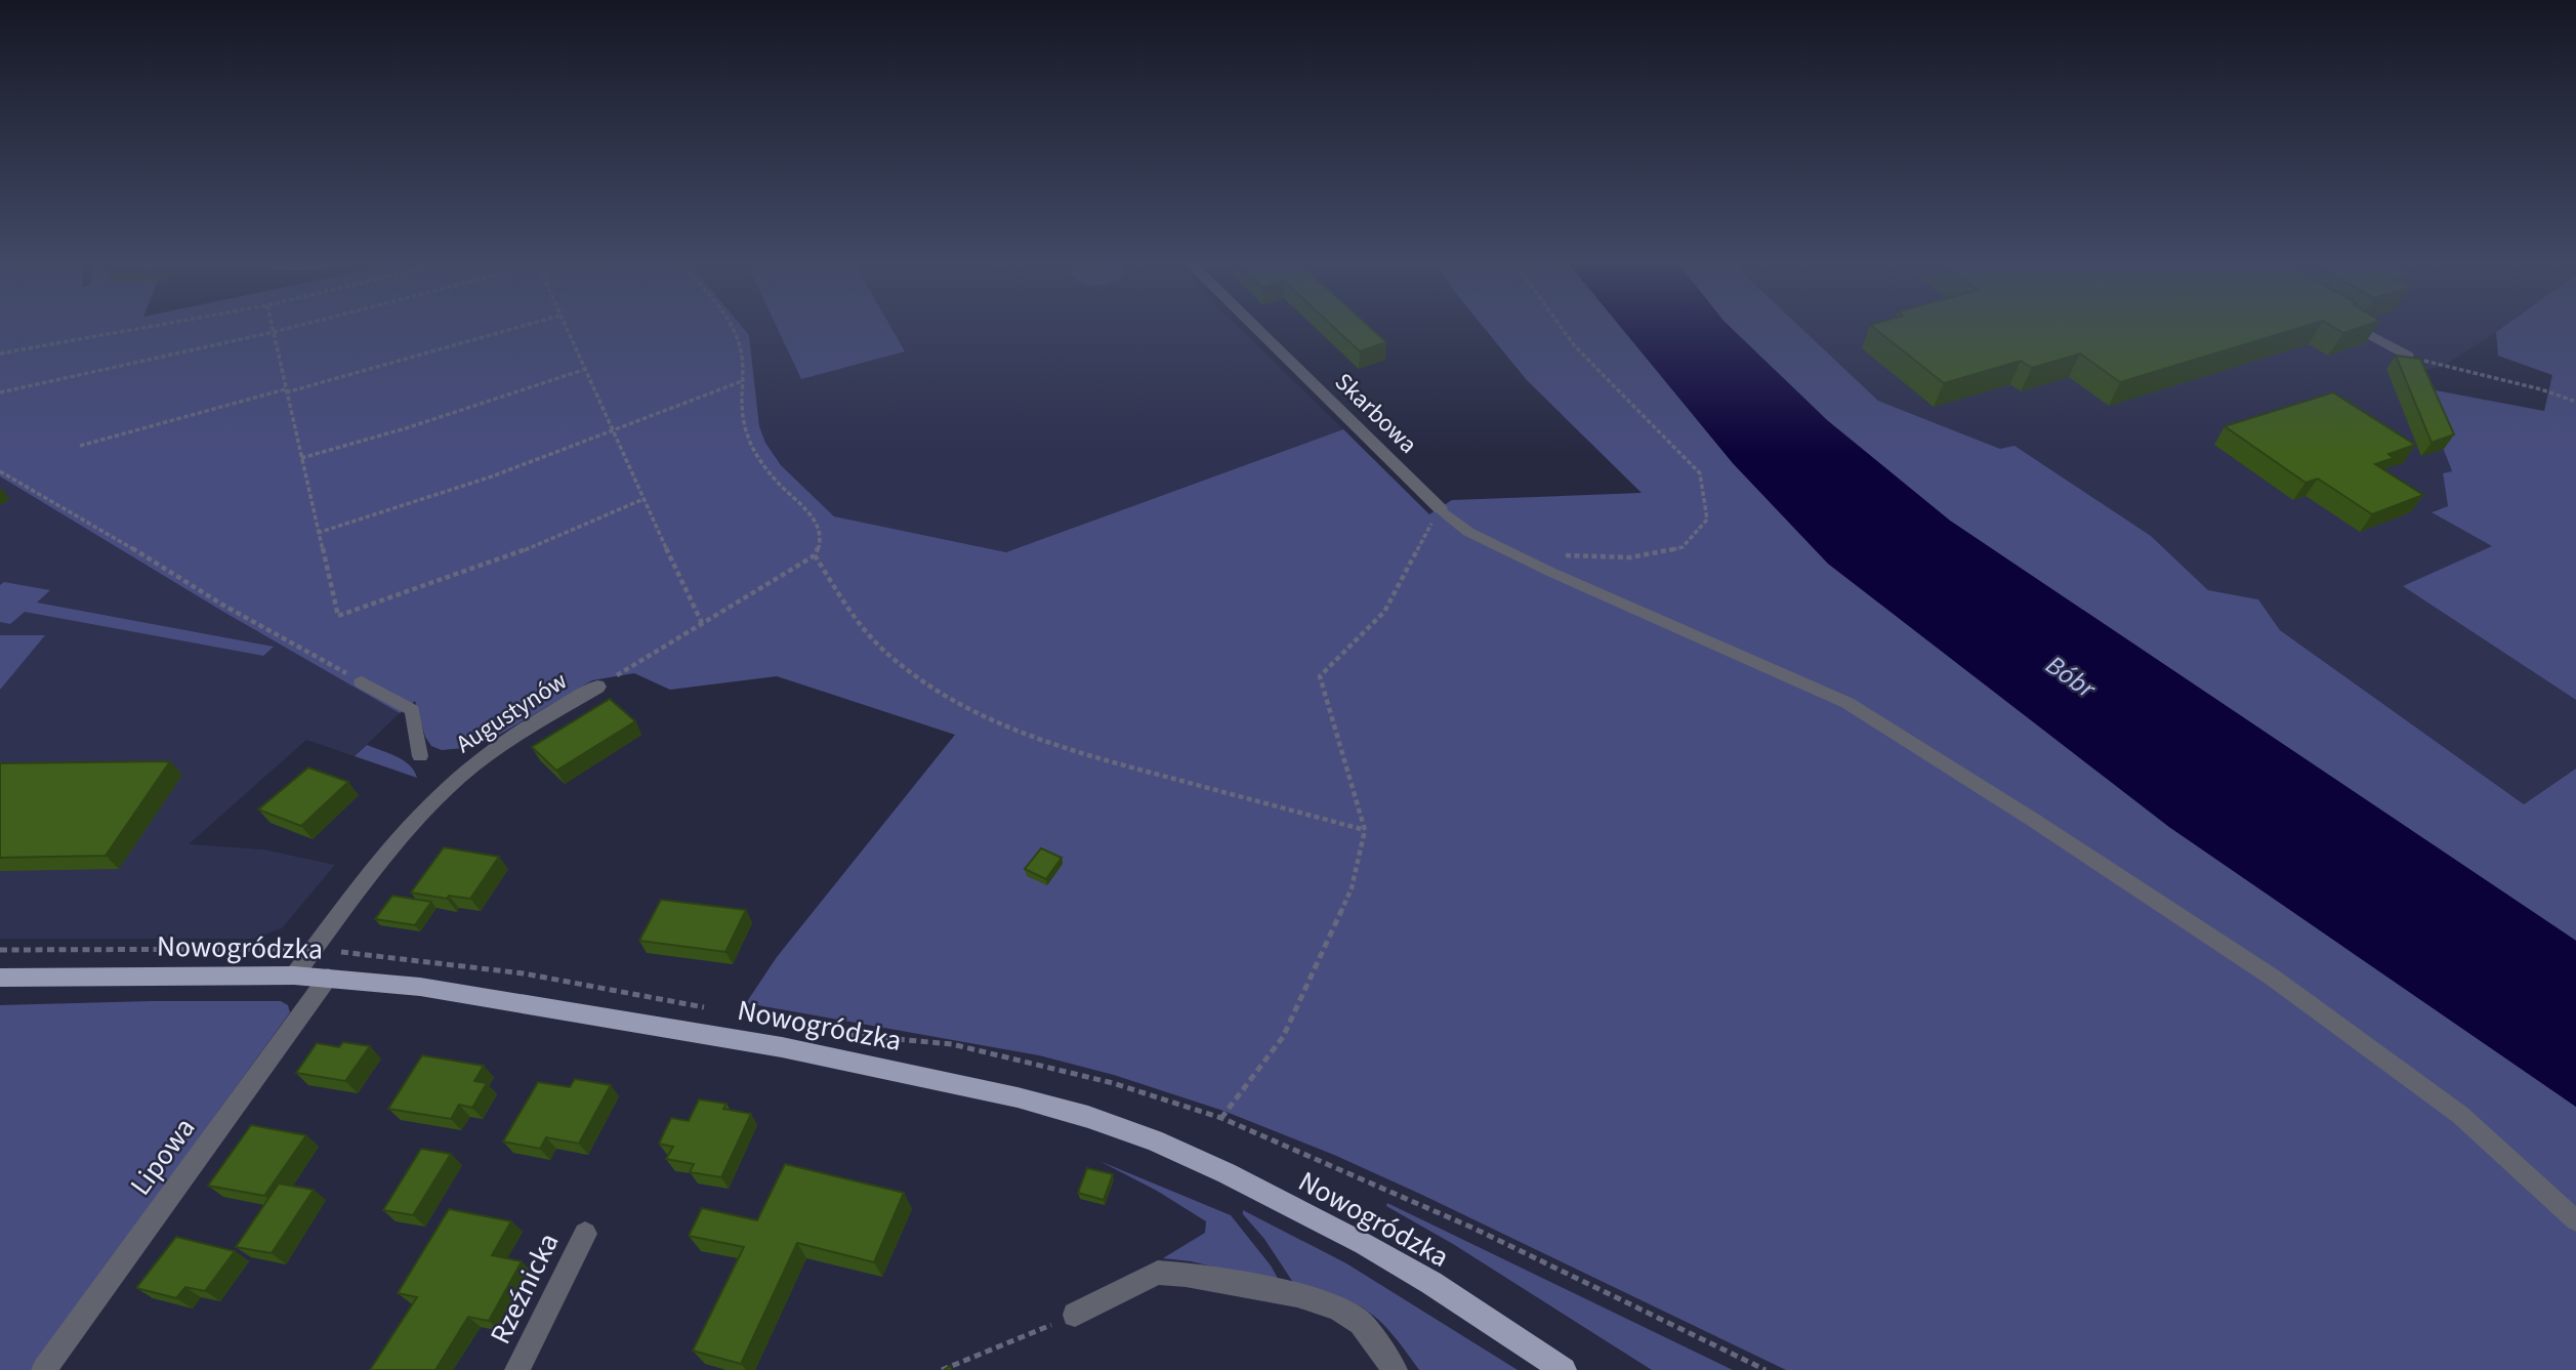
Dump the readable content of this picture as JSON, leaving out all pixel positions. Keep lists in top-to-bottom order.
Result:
{
  "streets": {
    "main road": ["Nowogródzka"],
    "street": [
      "Skarbowa",
      "Augustynów",
      "Lipowa",
      "Rzeźnicka"
    ]
  },
  "crossings": [
    ["Augustynów", "Nowogródzka"],
    ["Nowogródzka", "Lipowa"]
  ],
  "water": ["Bóbr"]
}
